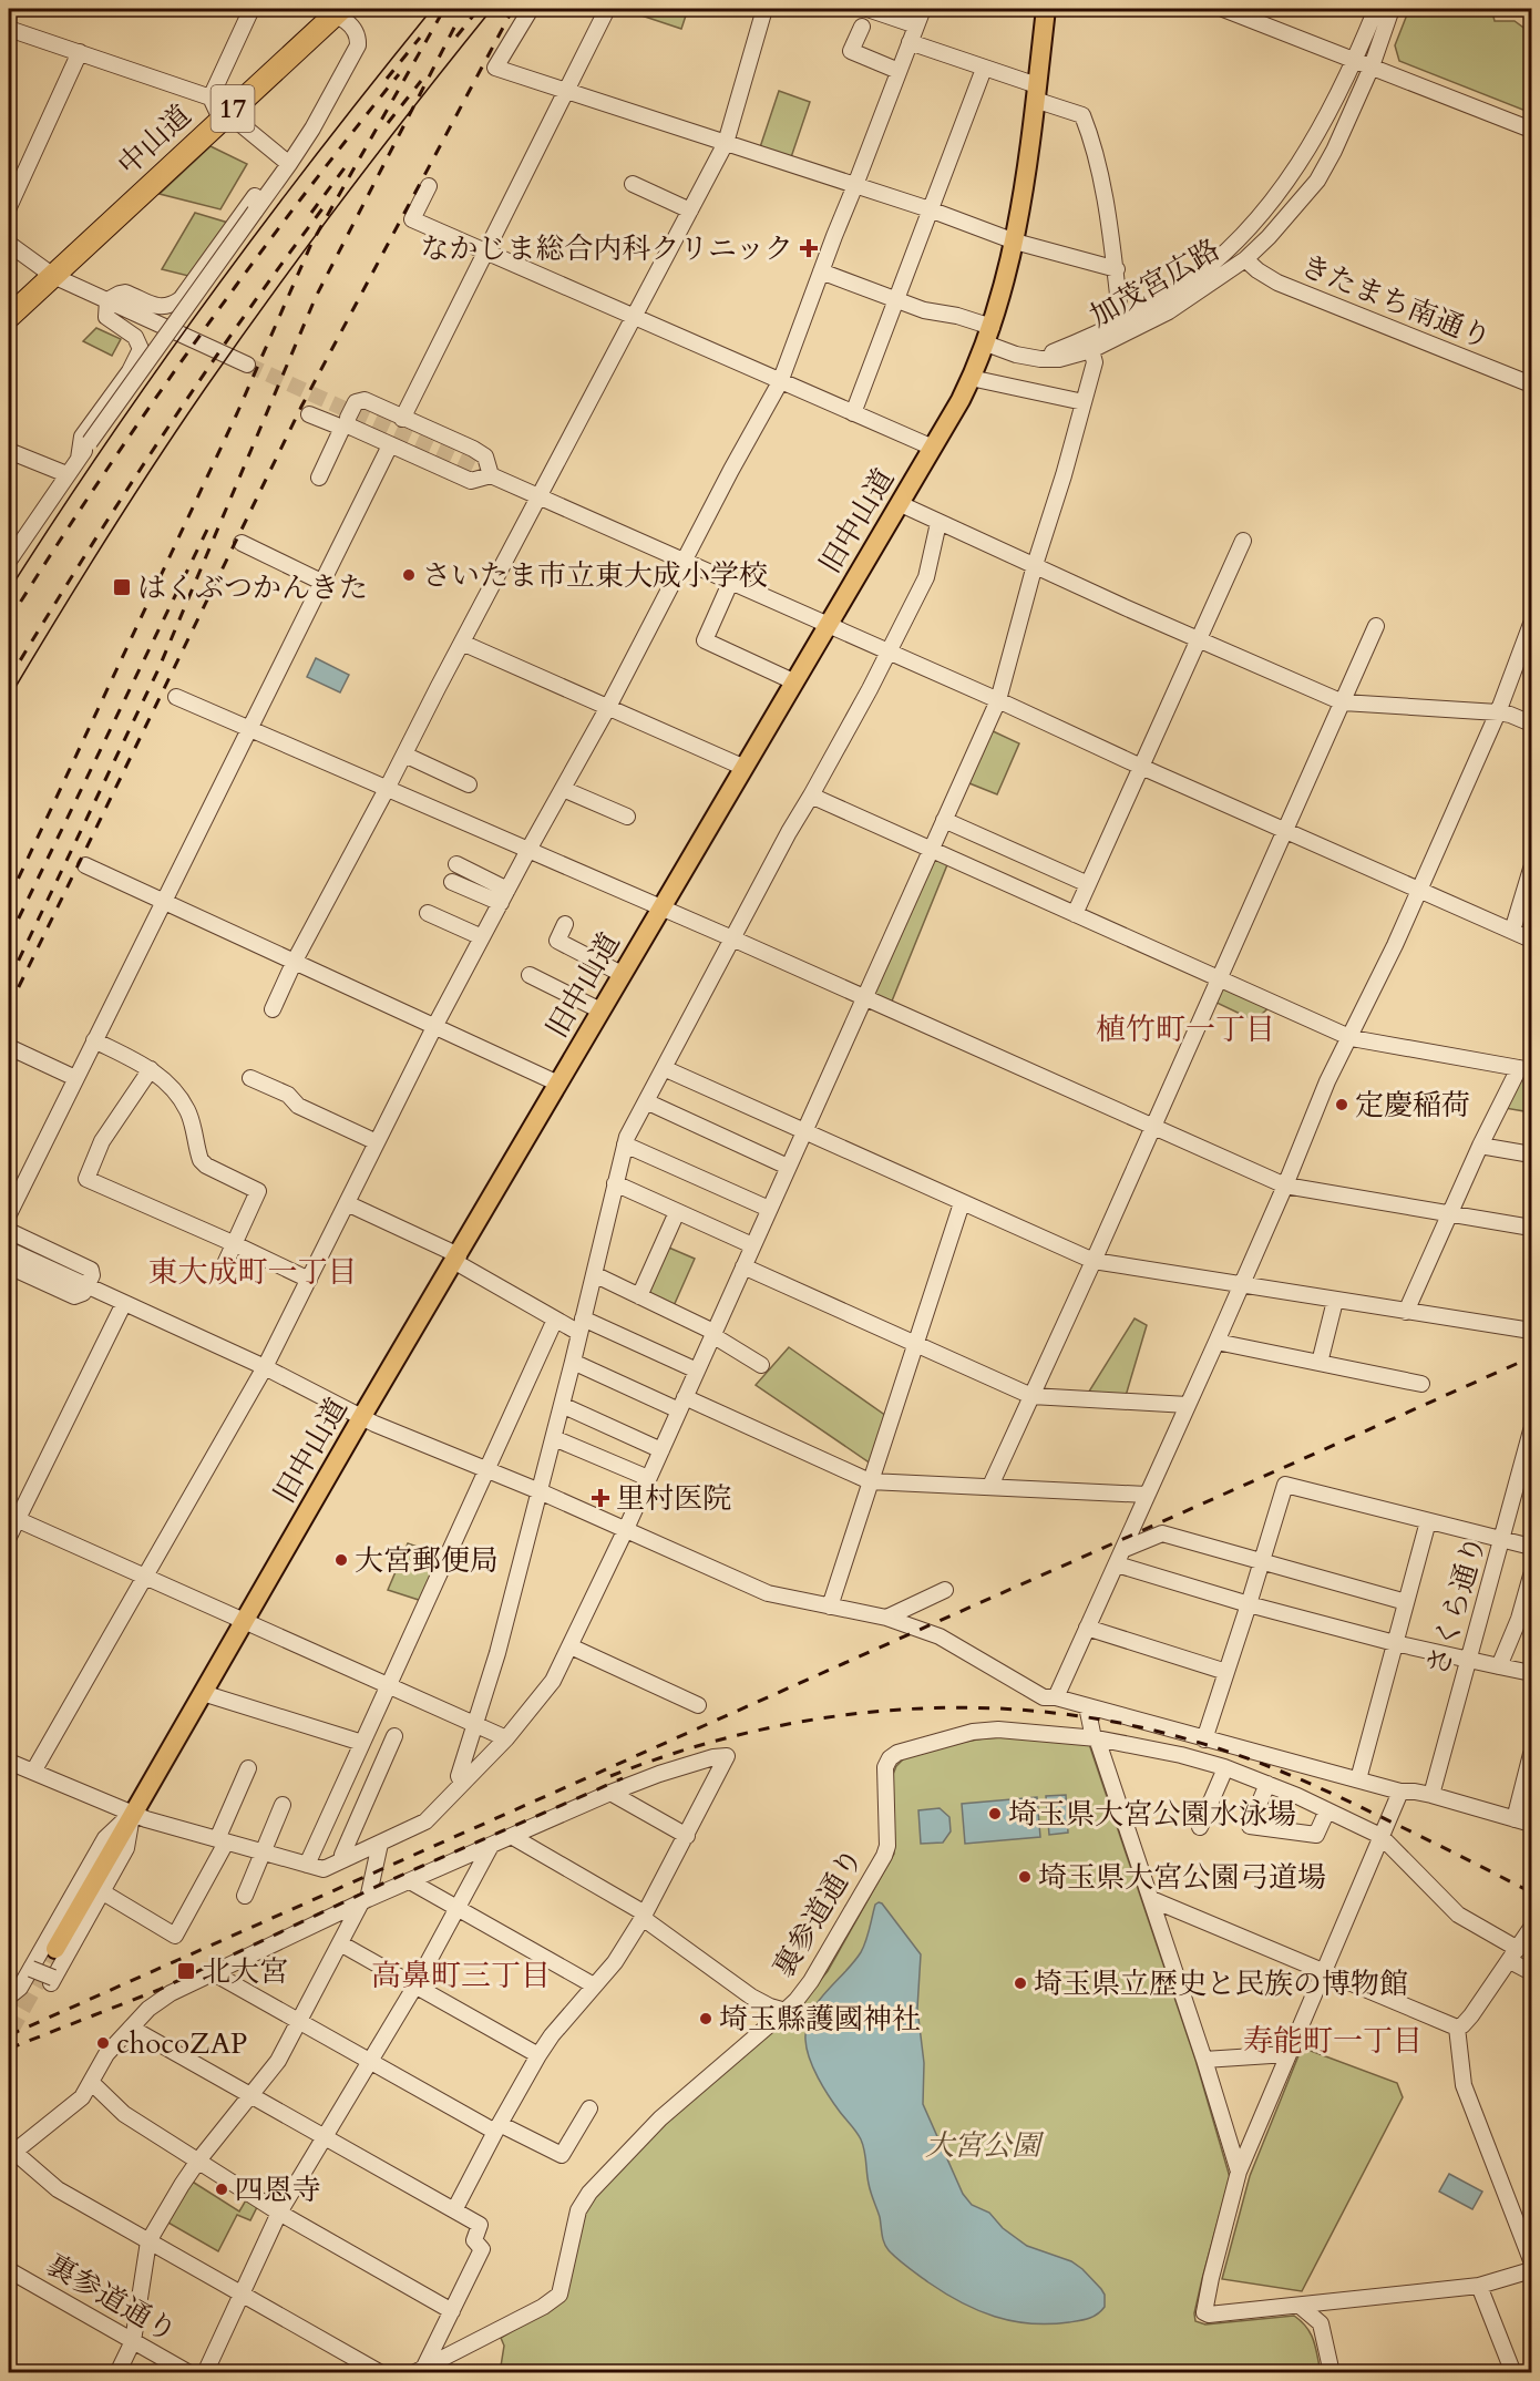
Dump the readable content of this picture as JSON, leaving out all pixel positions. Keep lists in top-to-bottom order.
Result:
{
  "streets": {
    "highway": ["17", "中山道"],
    "main road": ["旧中山道"],
    "street": [
      "加茂宮広路",
      "きたまち南通り",
      "さくら通り",
      "裏参道通り"
    ]
  },
  "crossings": [
    ["加茂宮広路", "きたまち南通り"],
    ["加茂宮広路", "旧中山道"]
  ],
  "districts": [
    "植竹町一丁目",
    "東大成町一丁目",
    "高鼻町三丁目",
    "寿能町一丁目"
  ],
  "parks": ["大宮公園"],
  "places": {
    "health": ["なかじま総合内科クリニック", "里村医院"],
    "other": [
      "さいたま市立東大成小学校",
      "定慶稲荷",
      "大宮郵便局",
      "埼玉県大宮公園水泳場",
      "埼玉県大宮公園弓道場",
      "埼玉県立歴史と民族の博物館",
      "埼玉縣護國神社",
      "chocoZAP",
      "四恩寺"
    ],
    "transit": ["はくぶつかんきた", "北大宮"]
  }
}
